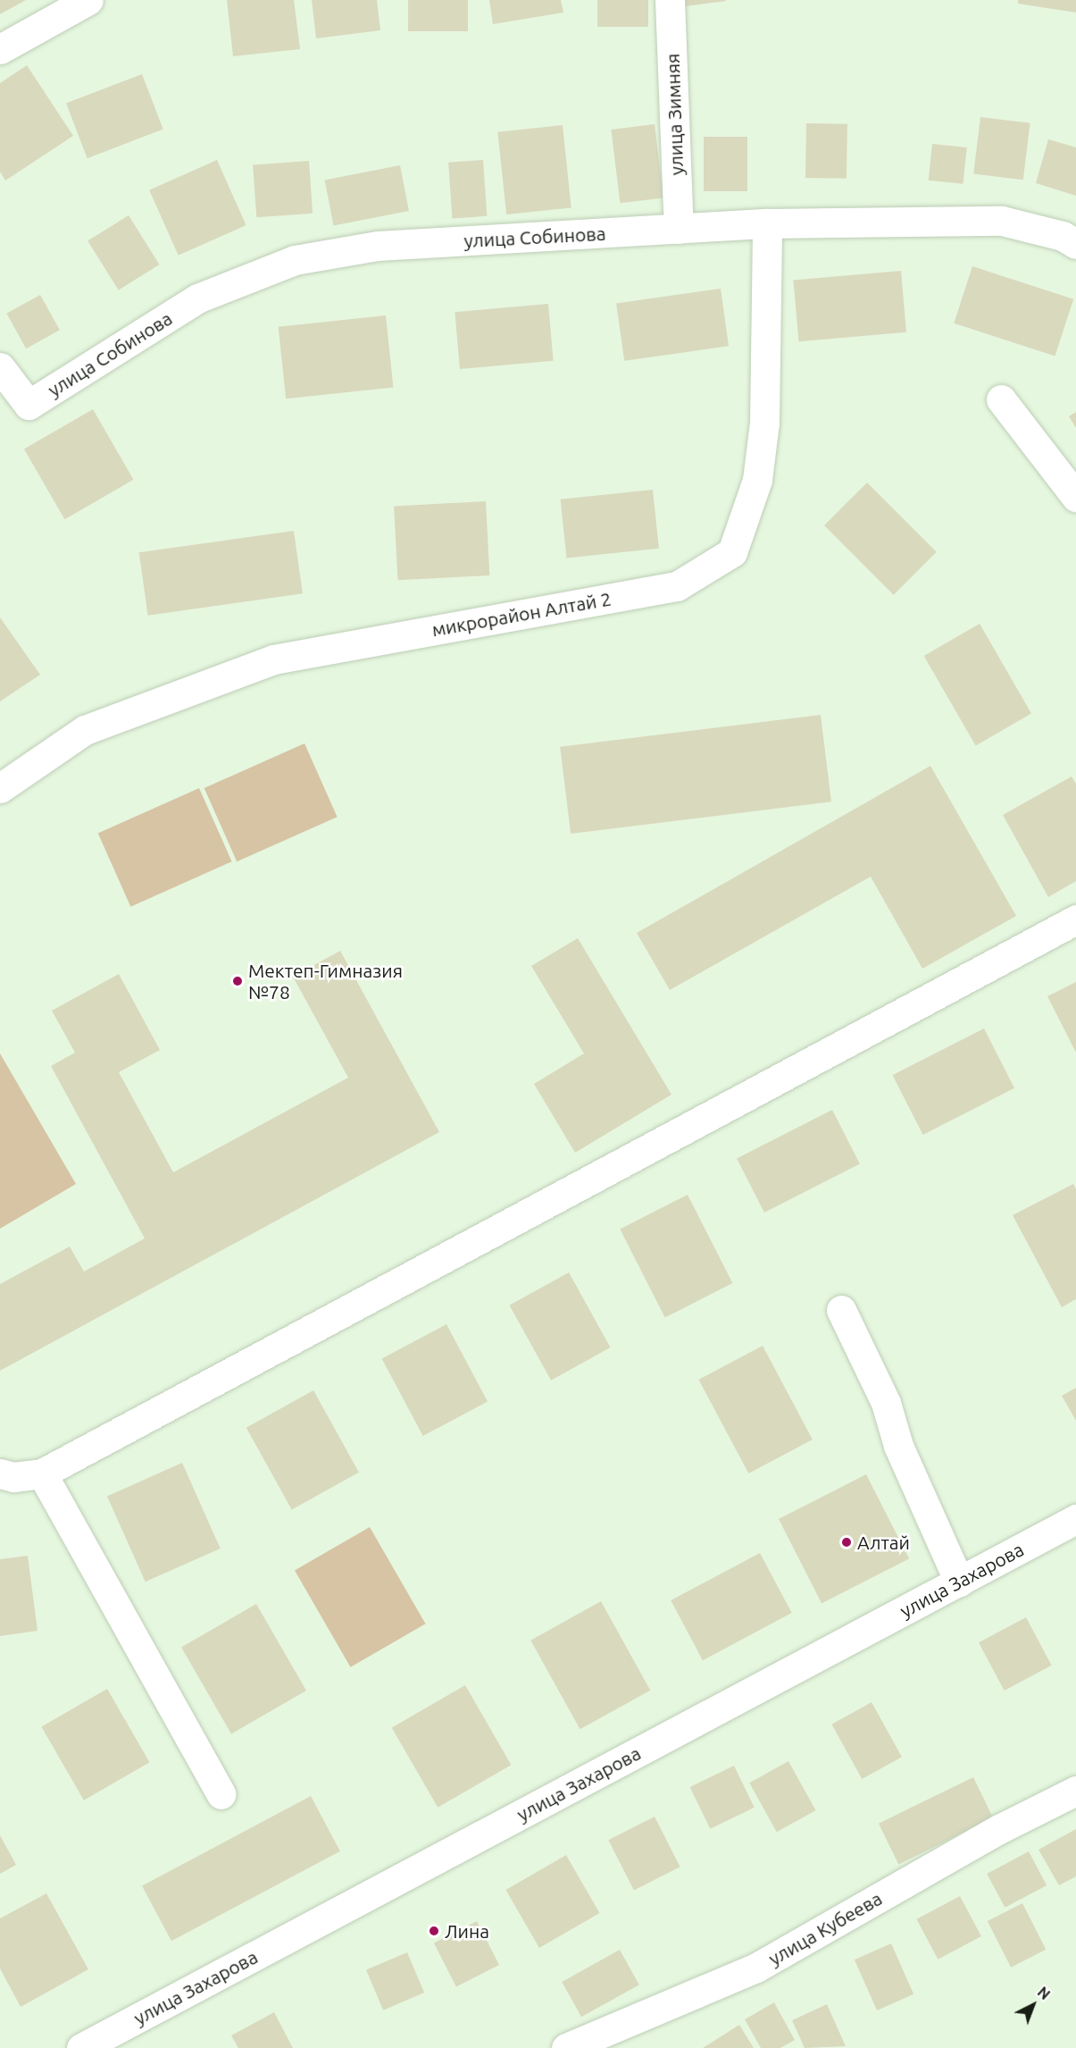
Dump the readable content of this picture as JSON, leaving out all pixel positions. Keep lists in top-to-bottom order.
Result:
{
  "streets": {
    "street": [
      "улица Зимняя",
      "улица Собинова",
      "микрорайон Алтай 2",
      "улица Захарова",
      "улица Кубеева"
    ]
  },
  "crossings": [
    ["улица Зимняя", "улица Собинова"],
    ["улица Собинова", "микрорайон Алтай 2"]
  ],
  "places": ["Мектеп-Гимназия №78", "Алтай", "Лина"],
  "north": "top right"
}
